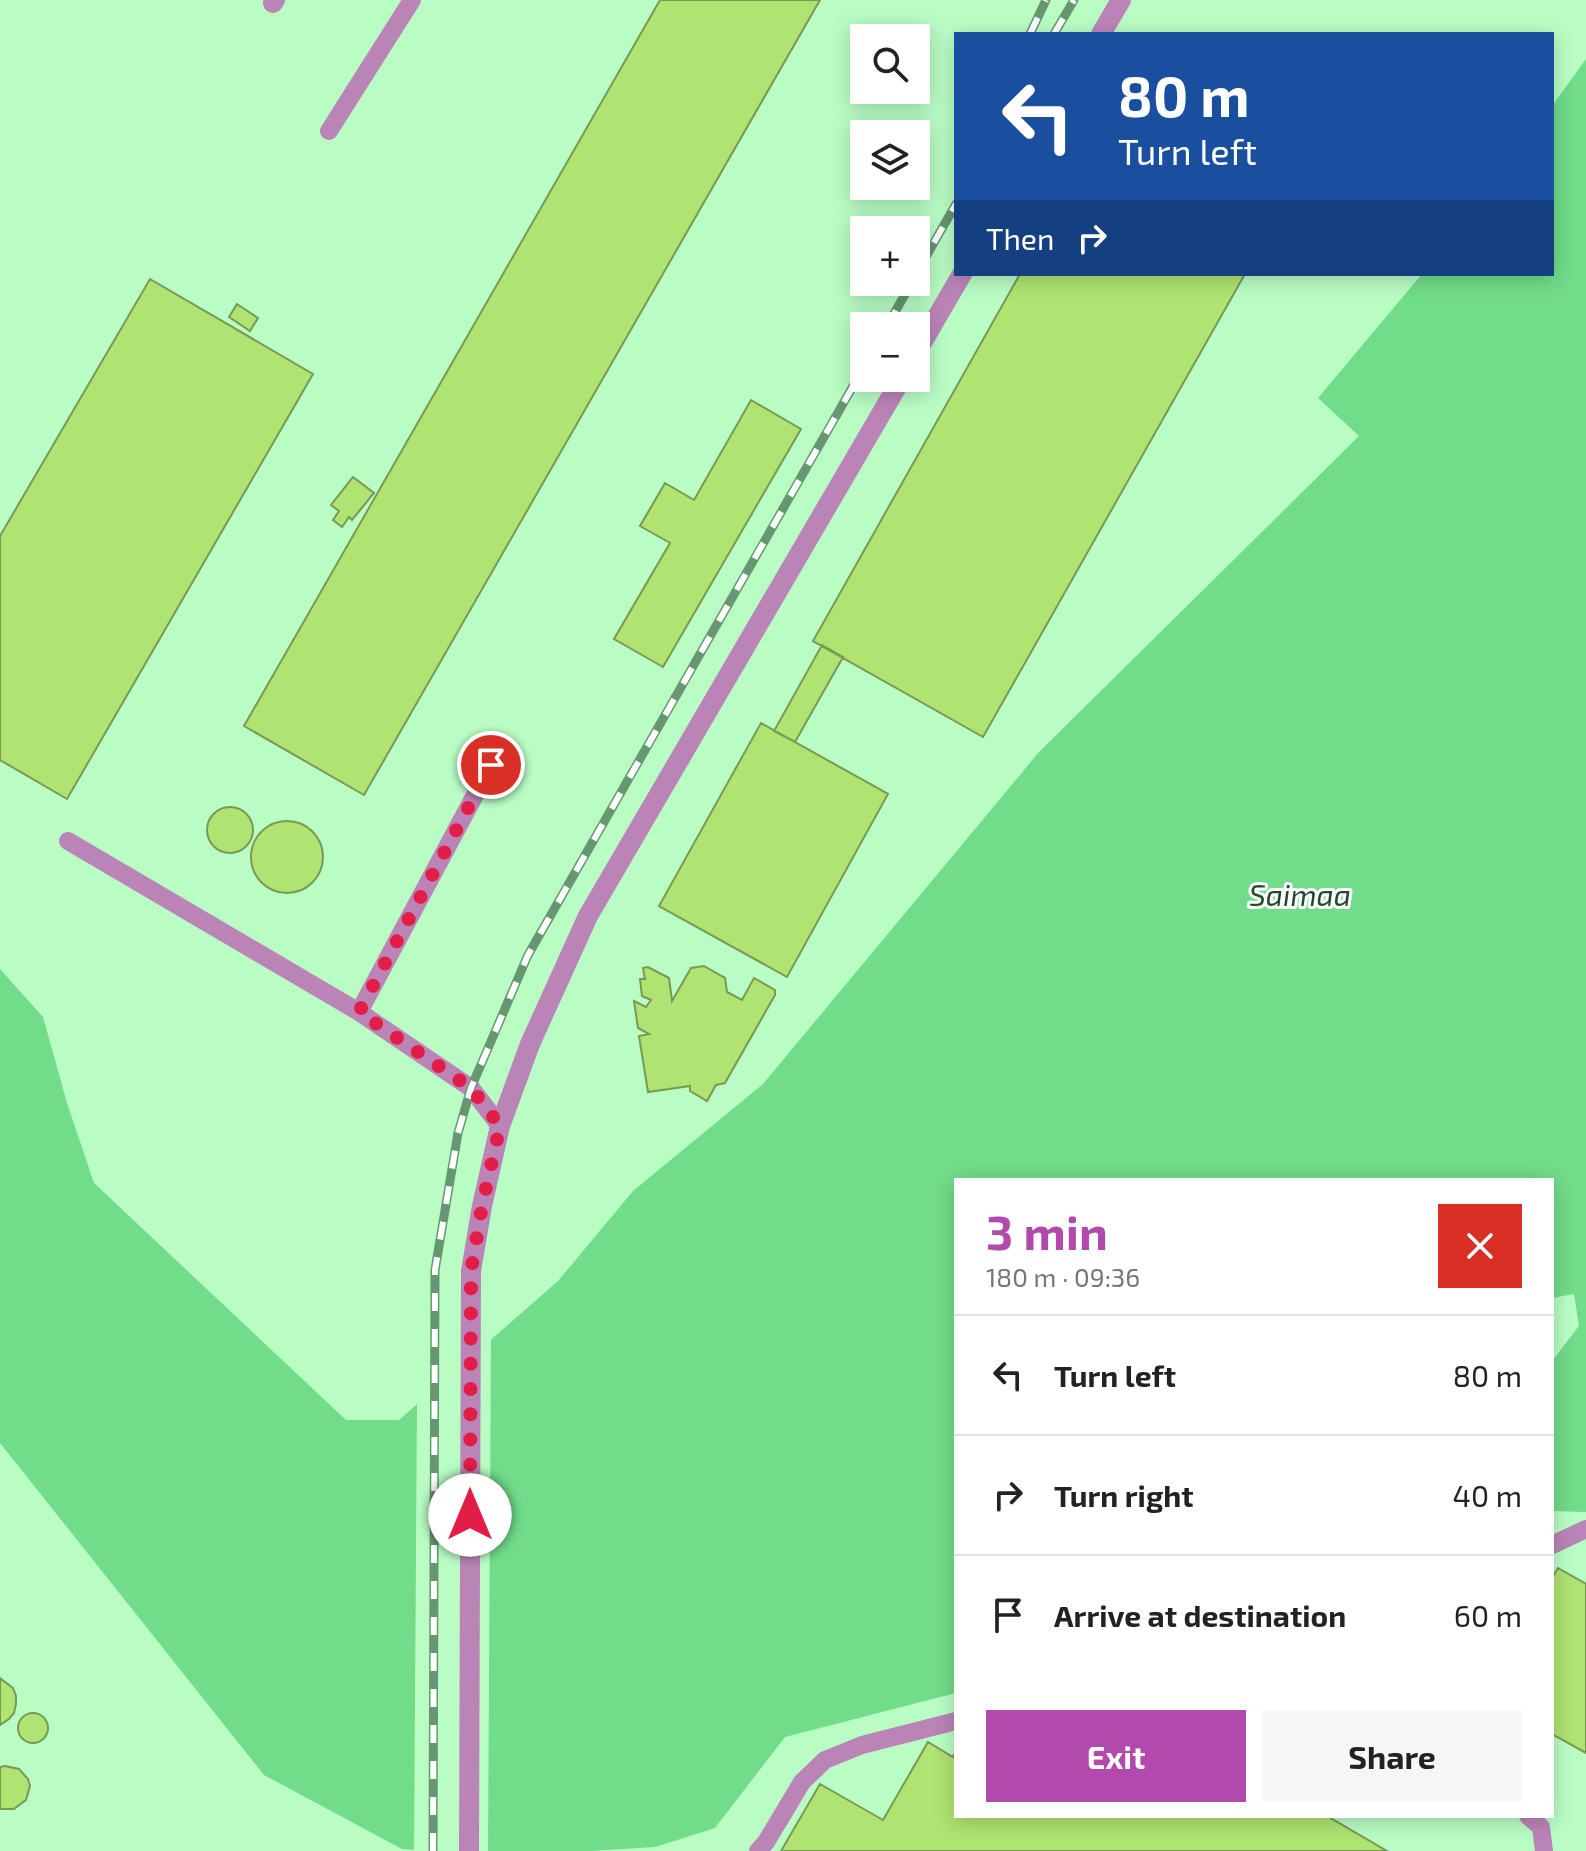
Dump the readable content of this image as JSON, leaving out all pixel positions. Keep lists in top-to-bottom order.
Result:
{
  "water": ["Saimaa"],
  "page": {
    "map_buttons": ["+", "−"],
    "turn": ["80 m", "Turn left"],
    "then": "Then",
    "heading": ["3 min", "180 m · 09:36"],
    "list": [
      {
        "name": "Turn left",
        "value": "80 m"
      },
      {
        "name": "Turn right",
        "value": "40 m"
      },
      {
        "name": "Arrive at destination",
        "value": "60 m"
      }
    ],
    "buttons": ["Exit", "Share"]
  }
}
